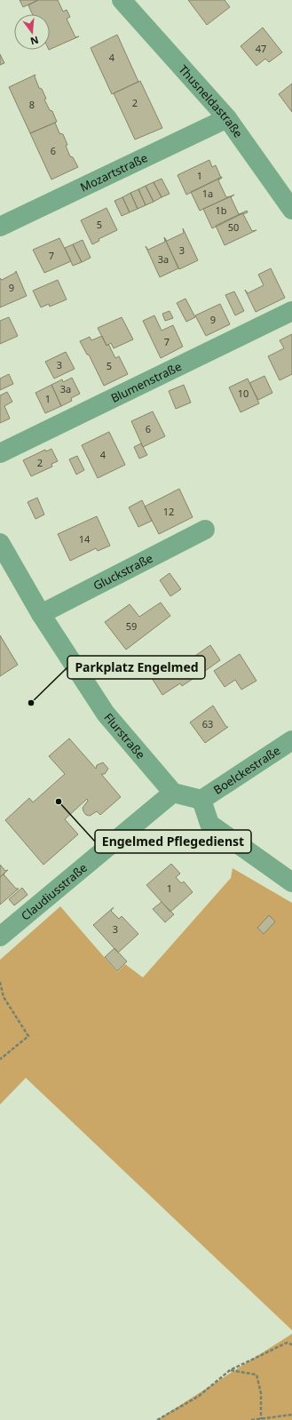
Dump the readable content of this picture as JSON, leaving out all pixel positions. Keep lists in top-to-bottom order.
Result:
{
  "streets": {
    "street": [
      "Thusneldastraße",
      "Mozartstraße",
      "Blumenstraße",
      "Gluckstraße",
      "Flurstraße",
      "Boelckestraße",
      "Claudiusstraße"
    ]
  },
  "crossings": [
    ["Thusneldastraße", "Mozartstraße"],
    ["Gluckstraße", "Flurstraße"],
    ["Flurstraße", "Claudiusstraße"]
  ],
  "places": ["Parkplatz Engelmed", "Engelmed Pflegedienst"],
  "house_numbers": [
    "47",
    "4",
    "2",
    "8",
    "6",
    "1",
    "1a",
    "1b",
    "5",
    "50",
    "3",
    "7",
    "3a",
    "9",
    "9",
    "7",
    "3",
    "5",
    "3a",
    "10",
    "1",
    "6",
    "4",
    "2",
    "12",
    "14",
    "59",
    "63",
    "1",
    "3"
  ],
  "north": "bottom"
}
